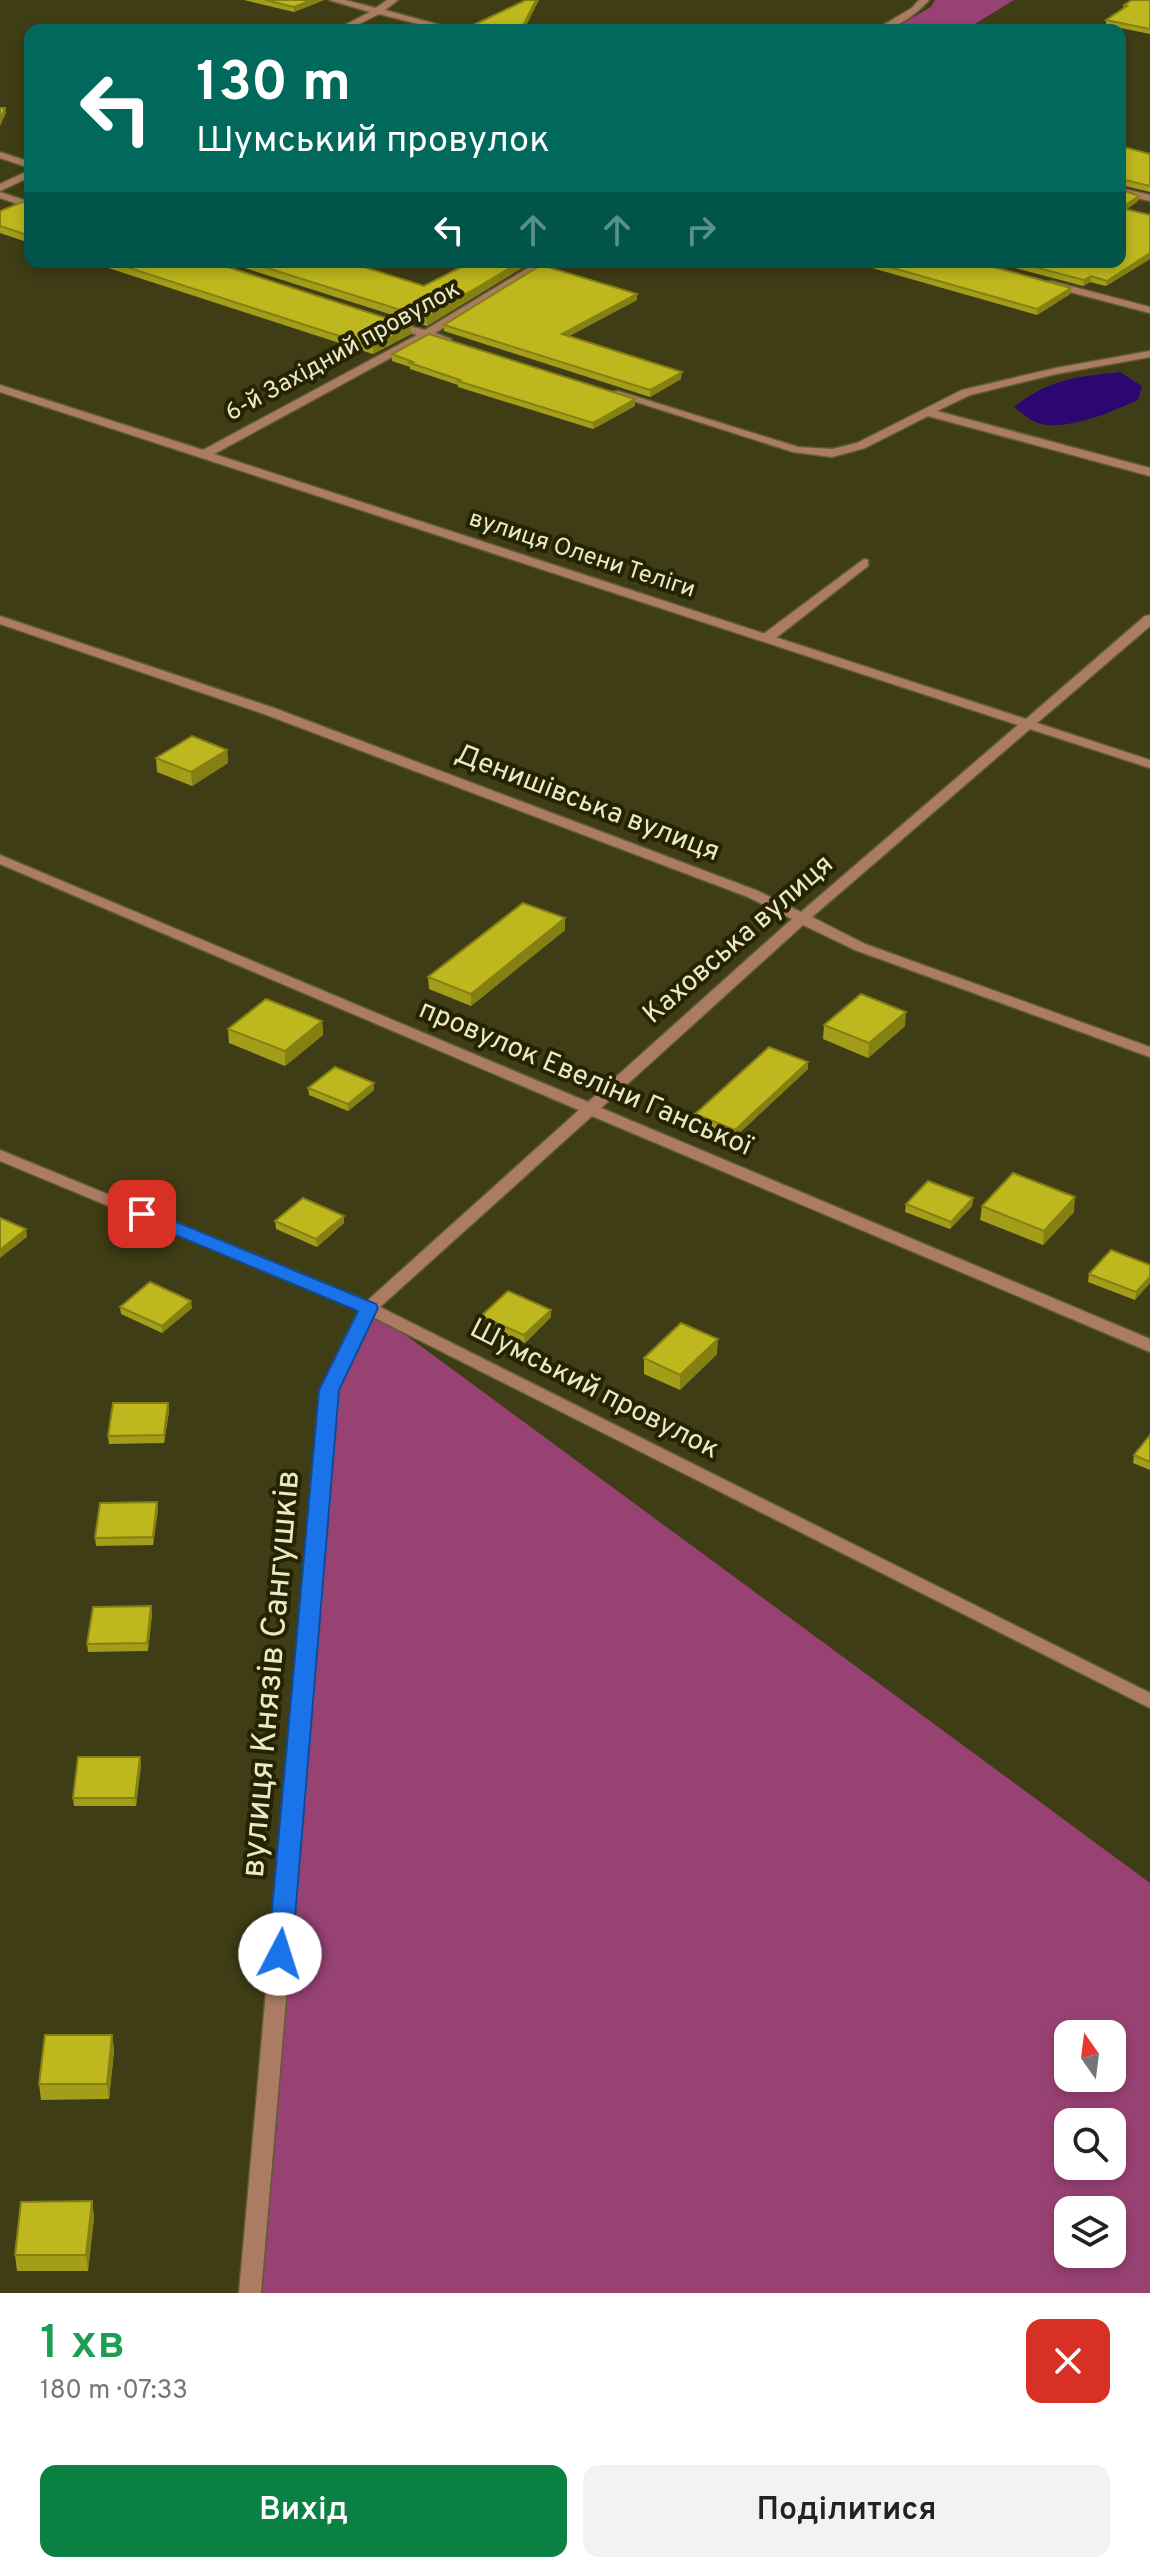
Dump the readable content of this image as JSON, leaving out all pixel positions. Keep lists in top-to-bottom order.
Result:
{
  "streets": {
    "street": [
      "6-й Західний провулок",
      "вулиця Олени Теліги",
      "Денишівська вулиця",
      "Каховська вулиця",
      "провулок Евеліни Ганської",
      "Шумський провулок",
      "вулиця Князів Сангушків"
    ]
  },
  "crossings": [
    ["6-й Західний провулок", "вулиця Олени Теліги"],
    ["вулиця Олени Теліги", "Каховська вулиця"],
    ["Денишівська вулиця", "Каховська вулиця"],
    ["Каховська вулиця", "провулок Евеліни Ганської"],
    ["Каховська вулиця", "Шумський провулок"],
    ["Каховська вулиця", "вулиця Князів Сангушків"],
    ["Шумський провулок", "вулиця Князів Сангушків"]
  ],
  "north": "top",
  "page": {
    "turn": ["130 m", "Шумський провулок"],
    "heading": ["1 хв", "180 m · 07:33"],
    "buttons": ["Вихід", "Поділитися"]
  }
}
